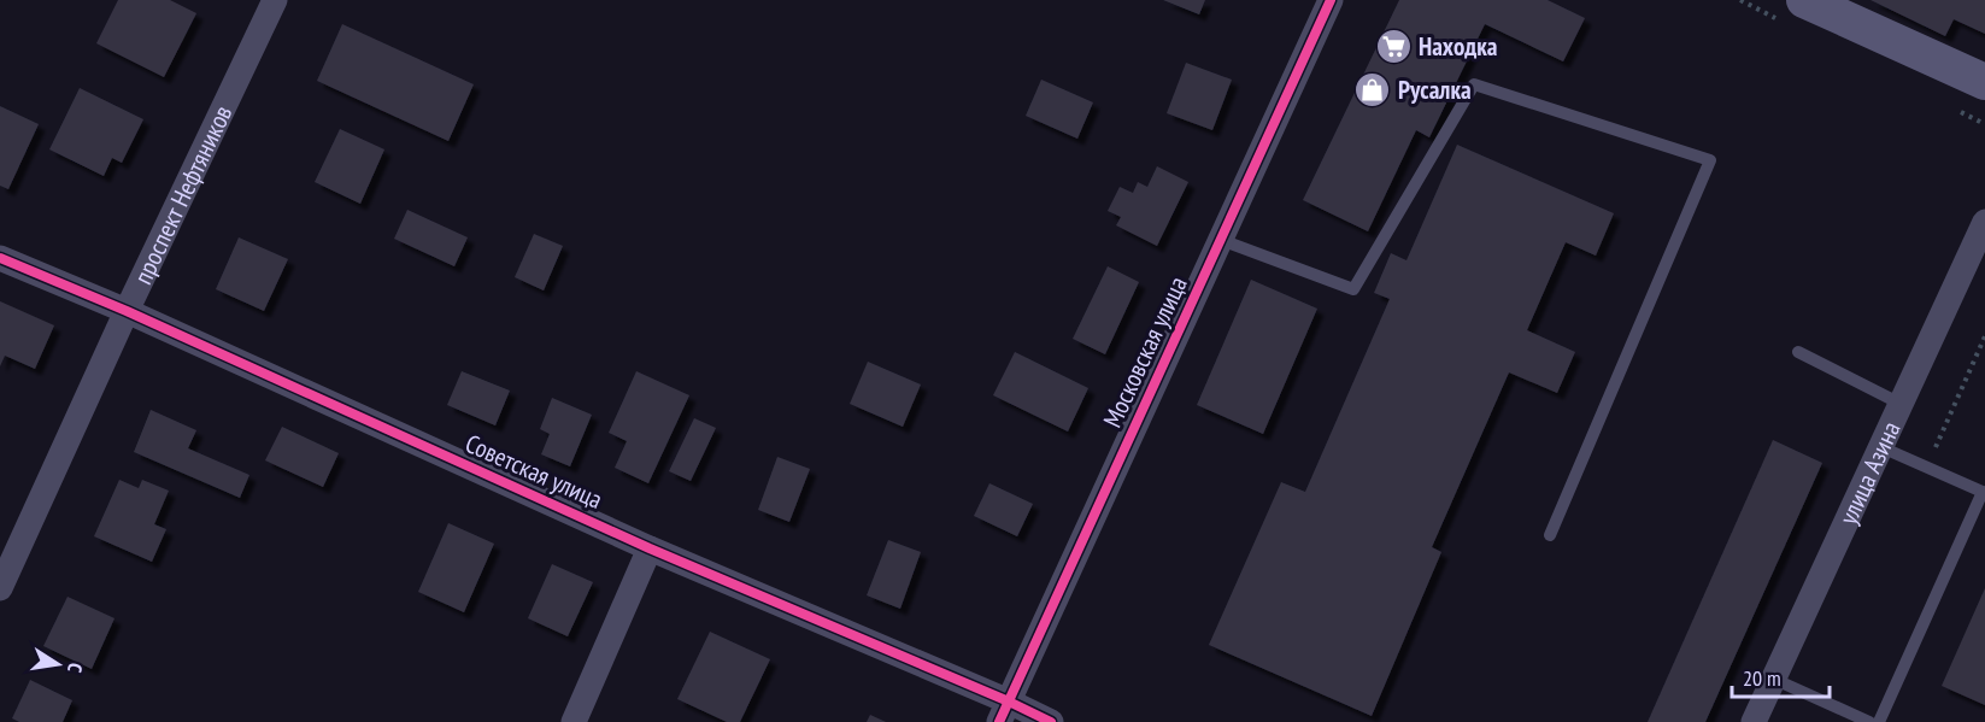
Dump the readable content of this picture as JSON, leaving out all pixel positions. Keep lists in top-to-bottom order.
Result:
{
  "streets": {
    "street": [
      "проспект Нефтяников",
      "Московская улица",
      "Советская улица",
      "улица Азина"
    ]
  },
  "crossings": [
    ["проспект Нефтяников", "Советская улица"],
    ["Московская улица", "Советская улица"]
  ],
  "places": {
    "supermarket": ["Находка"],
    "shop": ["Русалка"]
  },
  "scale_bar": "20 m",
  "north": "right"
}
